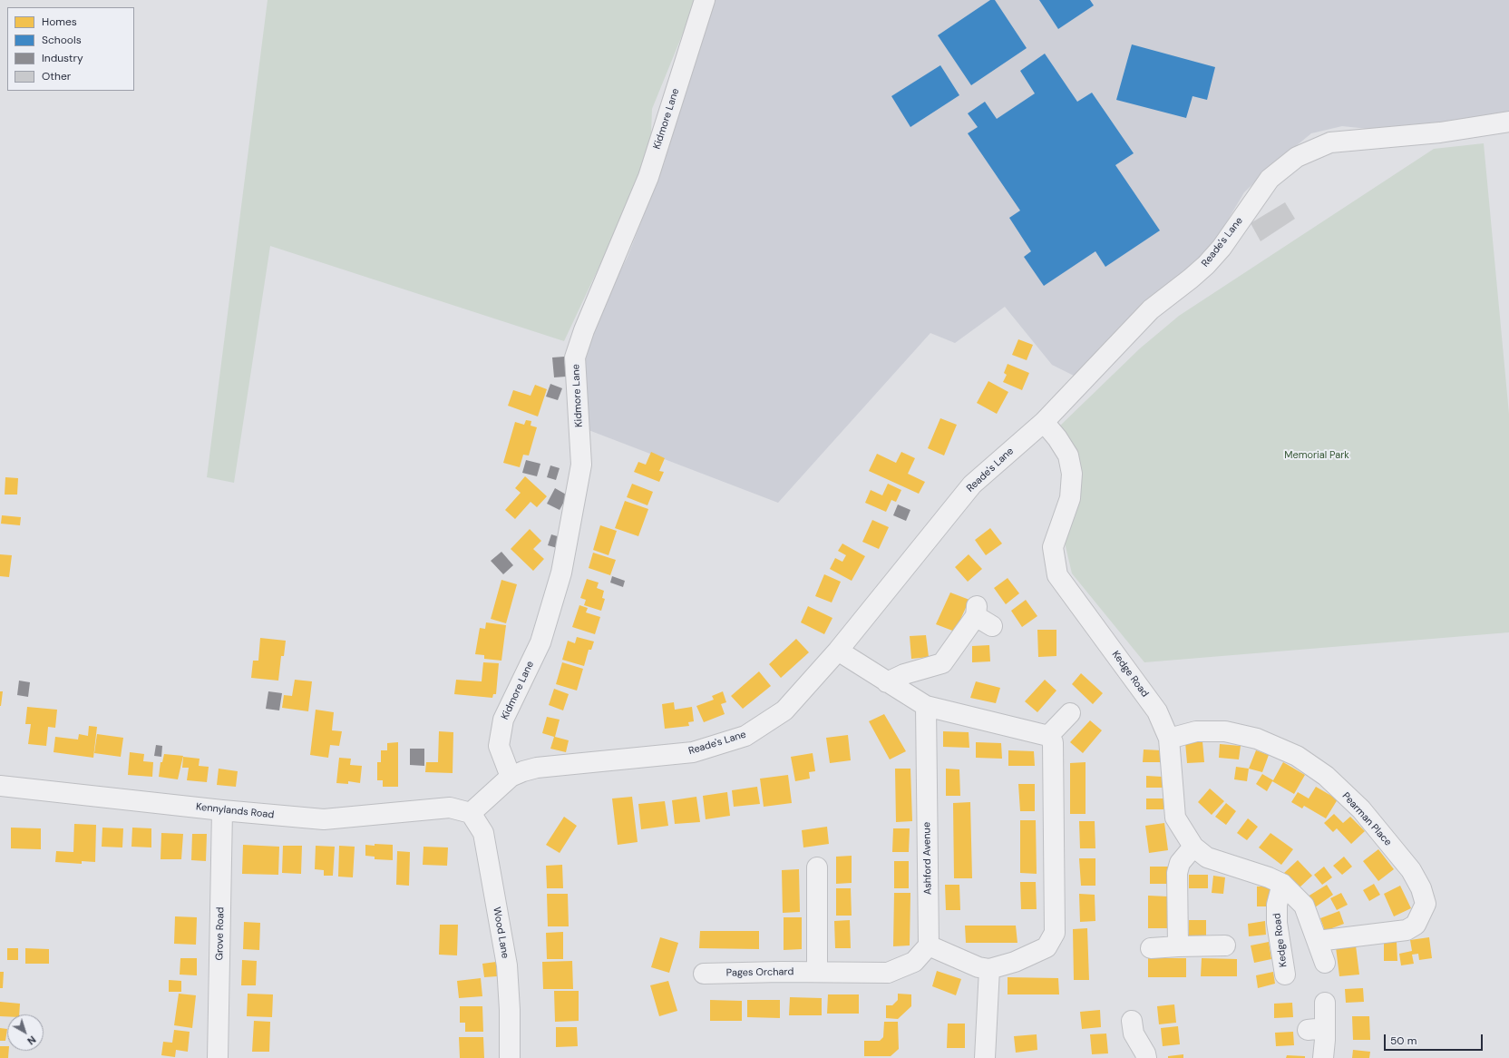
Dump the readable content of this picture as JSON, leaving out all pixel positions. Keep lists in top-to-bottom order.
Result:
{
  "streets": {
    "street": [
      "Kidmore Lane",
      "Reade's Lane",
      "Kedge Road",
      "Kennylands Road",
      "Pearman Place",
      "Ashford Avenue",
      "Wood Lane",
      "Grove Road",
      "Pages Orchard"
    ]
  },
  "crossings": [
    ["Kidmore Lane", "Reade's Lane"],
    ["Reade's Lane", "Kedge Road"],
    ["Reade's Lane", "Kennylands Road"],
    ["Reade's Lane", "Wood Lane"],
    ["Kedge Road", "Pearman Place"],
    ["Kennylands Road", "Wood Lane"],
    ["Kennylands Road", "Grove Road"],
    ["Ashford Avenue", "Pages Orchard"]
  ],
  "parks": ["Memorial Park"],
  "legend": [
    "Homes",
    "Schools",
    "Industry",
    "Other"
  ],
  "scale_bar": "50 m",
  "north": "bottom right"
}
